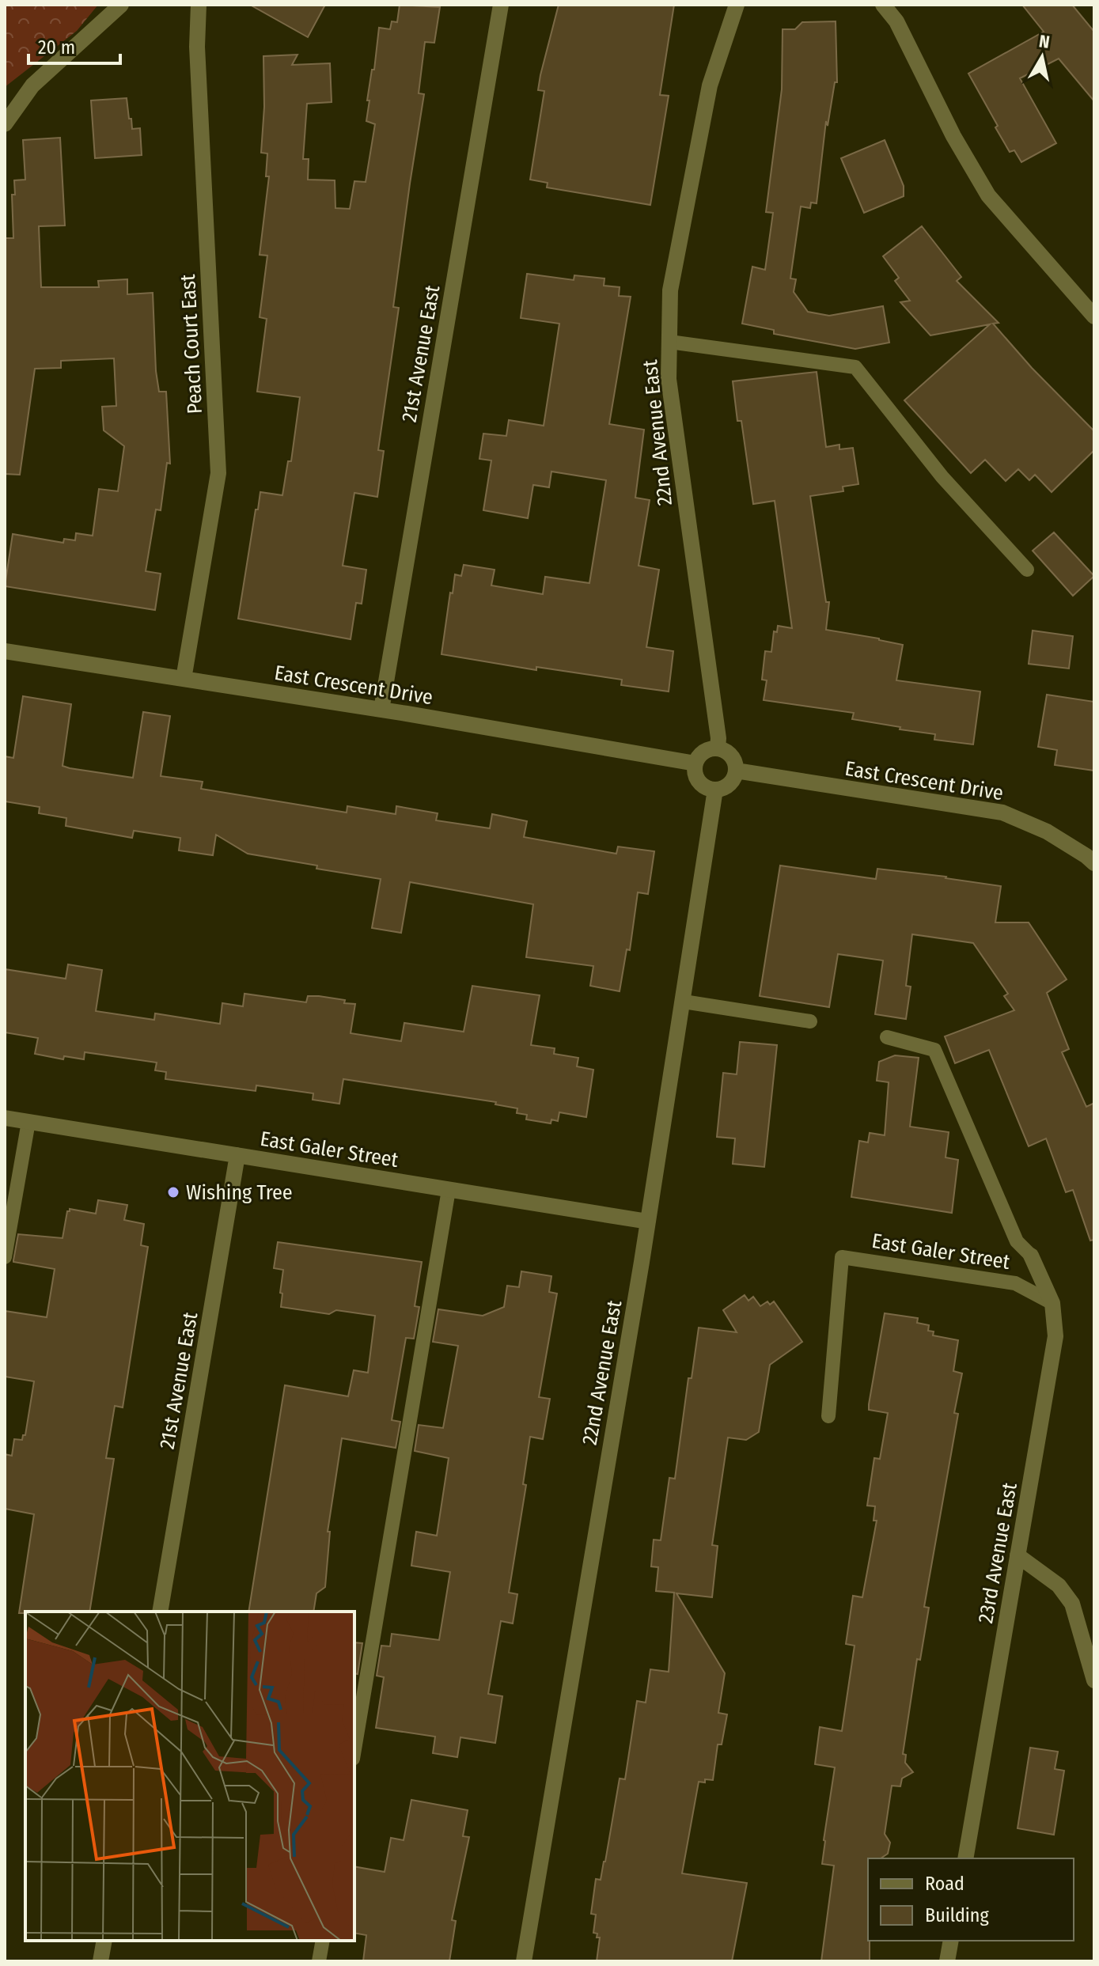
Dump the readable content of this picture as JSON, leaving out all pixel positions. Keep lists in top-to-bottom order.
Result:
{
  "streets": {
    "street": [
      "Peach Court East",
      "21st Avenue East",
      "22nd Avenue East",
      "East Crescent Drive",
      "East Galer Street",
      "23rd Avenue East"
    ]
  },
  "crossings": [
    ["Peach Court East", "East Crescent Drive"],
    ["21st Avenue East", "East Crescent Drive"],
    ["21st Avenue East", "East Galer Street"],
    ["22nd Avenue East", "East Crescent Drive"],
    ["22nd Avenue East", "East Galer Street"],
    ["East Galer Street", "23rd Avenue East"]
  ],
  "places": ["Wishing Tree"],
  "legend": ["Road", "Building"],
  "scale_bar": "20 m",
  "north": "top"
}
